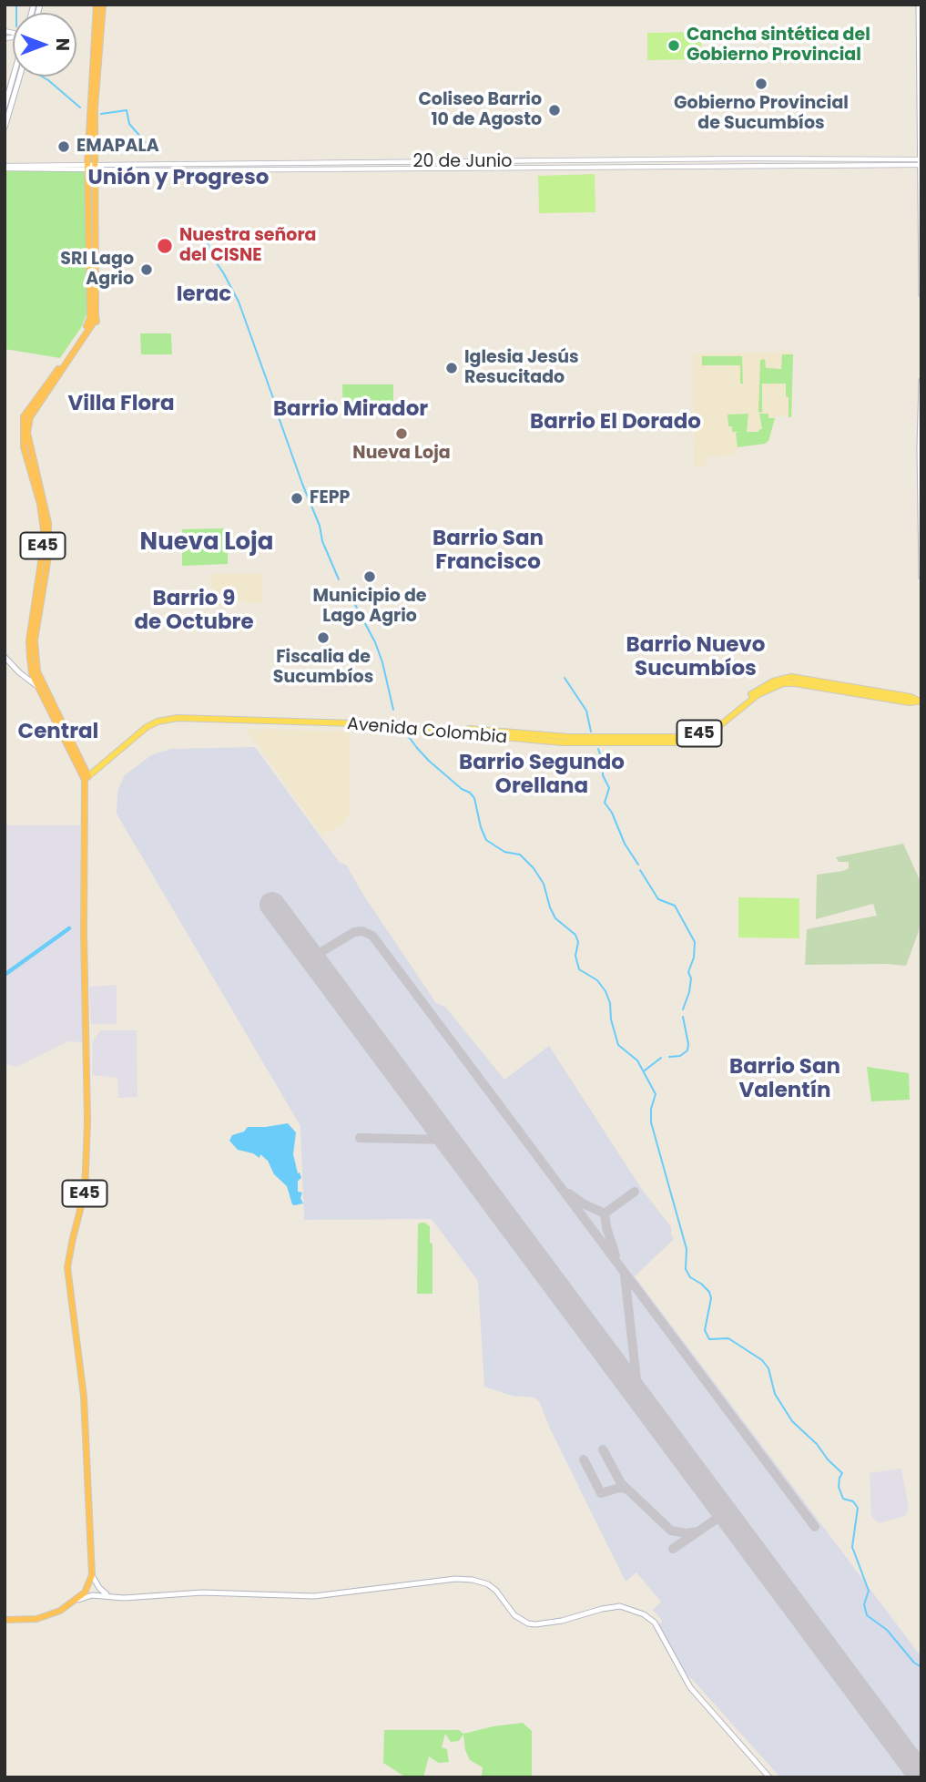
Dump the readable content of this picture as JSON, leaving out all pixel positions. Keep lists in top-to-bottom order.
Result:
{
  "streets": {
    "highway": ["E45"],
    "main road": ["Avenida Colombia"],
    "street": ["20 de Junio"]
  },
  "crossings": [
    ["E45", "Avenida Colombia"]
  ],
  "districts": [
    "Unión y Progreso",
    "Ierac",
    "Villa Flora",
    "Barrio Mirador",
    "Barrio El Dorado",
    "Barrio San Francisco",
    "Nueva Loja",
    "Barrio 9 de Octubre",
    "Barrio Nuevo Sucumbíos",
    "Central",
    "Barrio Segundo Orellana",
    "Barrio San Valentín"
  ],
  "places": [
    "Cancha sintética del Gobierno Provincial",
    "Gobierno Provincial de Sucumbíos",
    "Coliseo Barrio 10 de Agosto",
    "EMAPALA",
    "Nuestra señora del CISNE",
    "SRI Lago Agrio",
    "Iglesia Jesús Resucitado",
    "Nueva Loja",
    "FEPP",
    "Municipio de Lago Agrio",
    "Fiscalia de Sucumbíos"
  ],
  "north": "right"
}
